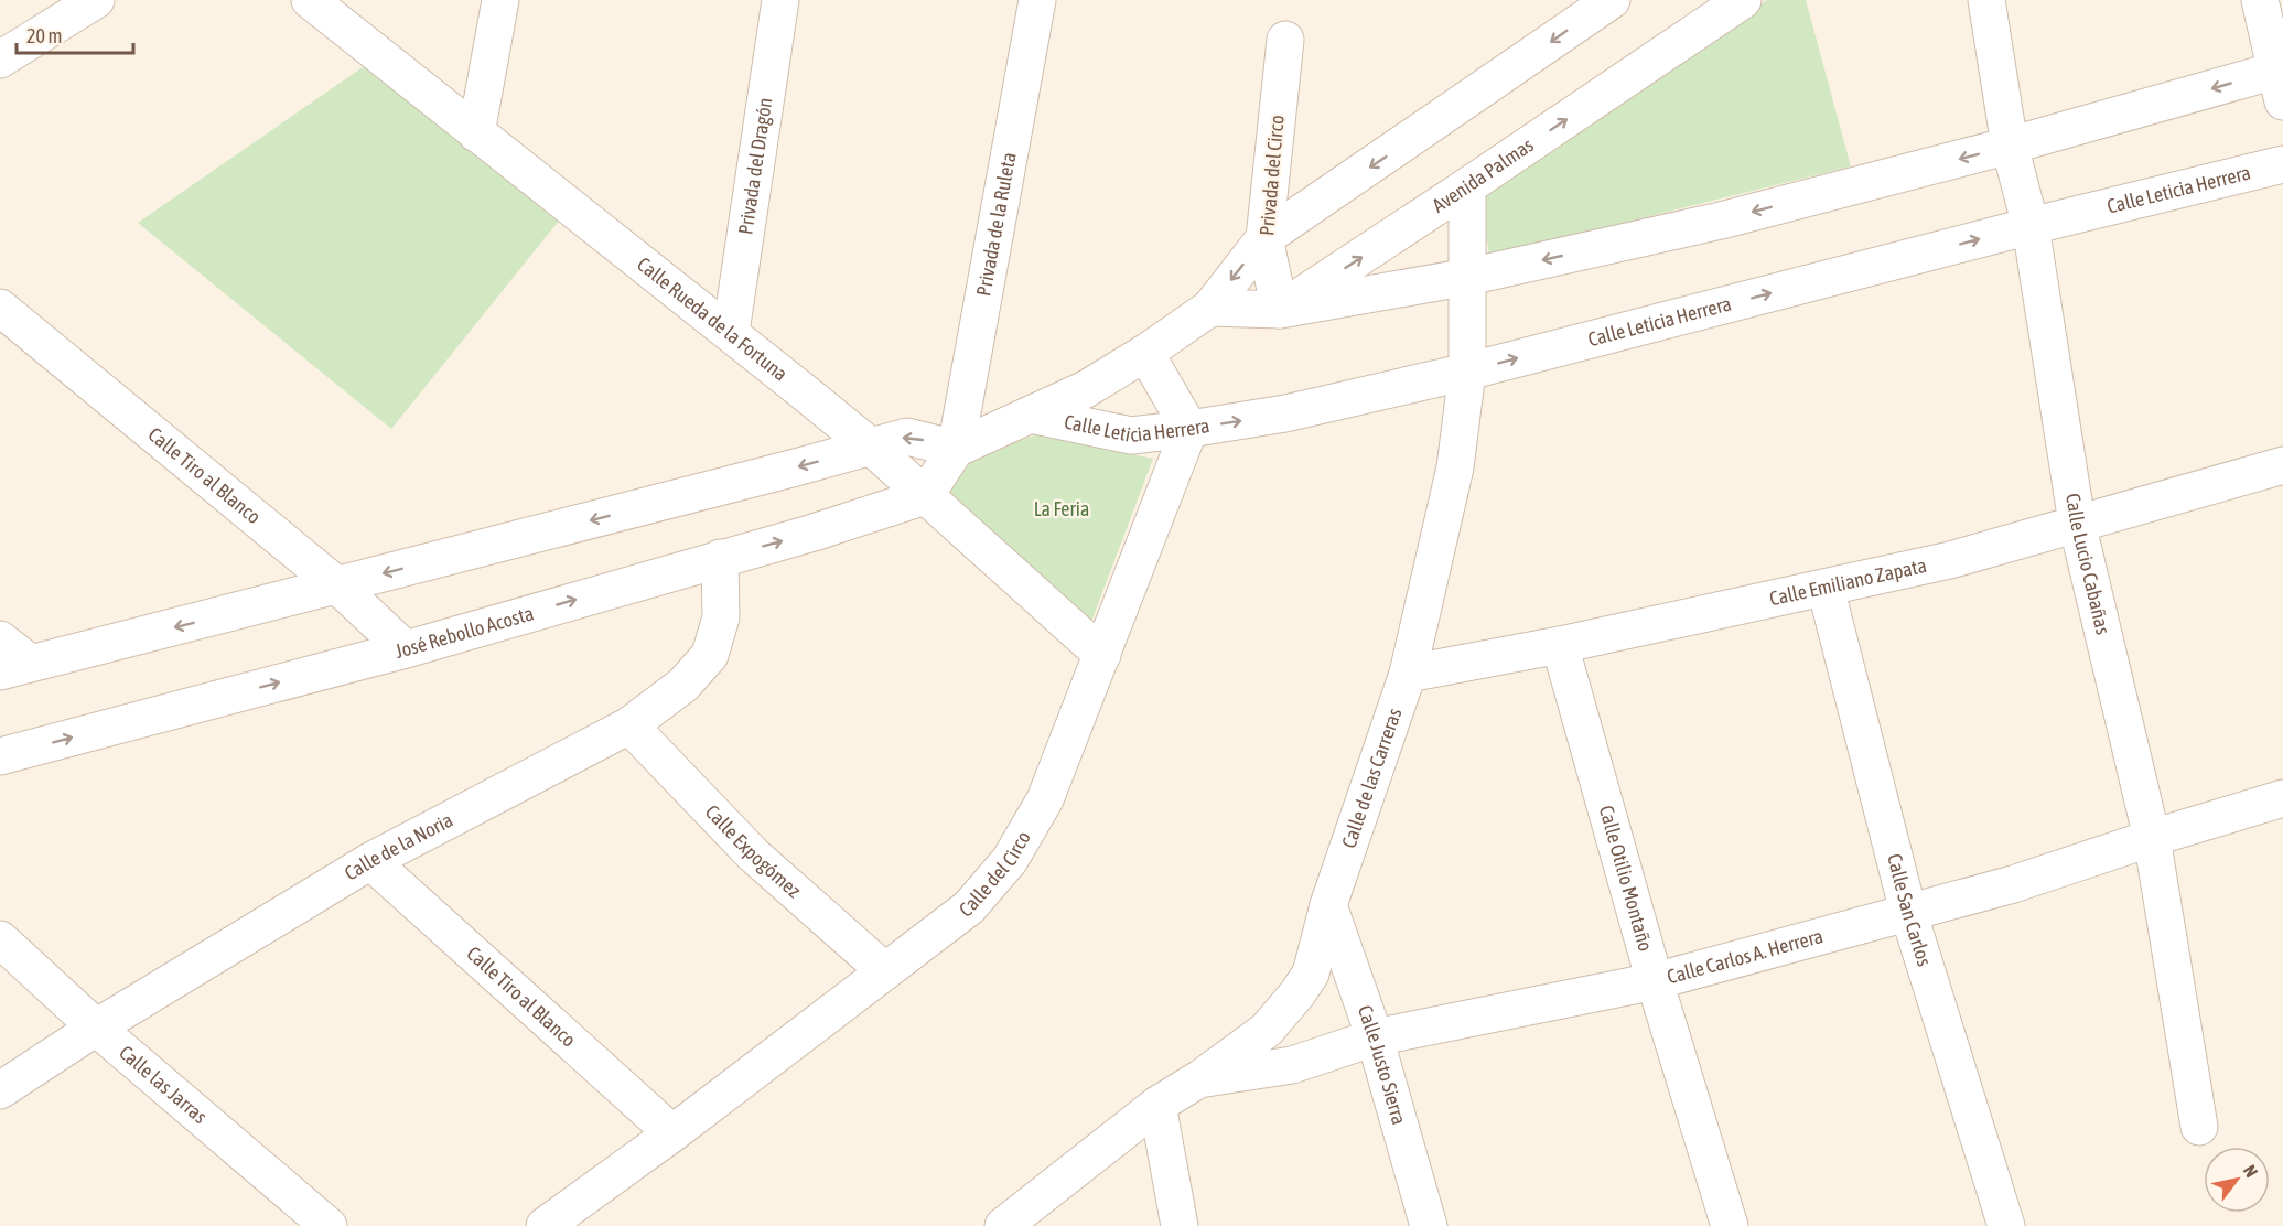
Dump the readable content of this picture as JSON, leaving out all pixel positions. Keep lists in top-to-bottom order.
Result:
{
  "streets": {
    "street": [
      "Privada del Dragón",
      "Privada del Circo",
      "Avenida Palmas",
      "Calle Leticia Herrera",
      "Privada de la Ruleta",
      "Calle Rueda de la Fortuna",
      "Calle Tiro al Blanco",
      "Calle Lucio Cabañas",
      "Calle Emiliano Zapata",
      "José Rebollo Acosta",
      "Calle de las Carreras",
      "Calle de la Noria",
      "Calle Expogómez",
      "Calle del Circo",
      "Calle Otilio Montaño",
      "Calle San Carlos",
      "Calle Carlos A. Herrera",
      "Calle Justo Sierra",
      "Calle las Jarras"
    ]
  },
  "crossings": [
    ["Privada del Dragón", "Calle Rueda de la Fortuna"],
    ["Privada del Circo", "Avenida Palmas"],
    ["Avenida Palmas", "Calle de las Carreras"],
    ["Calle Leticia Herrera", "Calle Lucio Cabañas"],
    ["Calle Leticia Herrera", "Calle de las Carreras"],
    ["Calle Leticia Herrera", "Calle del Circo"],
    ["Calle Rueda de la Fortuna", "José Rebollo Acosta"],
    ["Calle Rueda de la Fortuna", "Calle del Circo"],
    ["Calle Tiro al Blanco", "José Rebollo Acosta"],
    ["Calle Tiro al Blanco", "Calle de la Noria"],
    ["Calle Tiro al Blanco", "Calle del Circo"],
    ["Calle Lucio Cabañas", "Calle Emiliano Zapata"],
    ["Calle Lucio Cabañas", "Calle Carlos A. Herrera"],
    ["Calle Emiliano Zapata", "Calle de las Carreras"],
    ["Calle Emiliano Zapata", "Calle Otilio Montaño"],
    ["Calle Emiliano Zapata", "Calle San Carlos"],
    ["José Rebollo Acosta", "Calle de la Noria"],
    ["Calle de las Carreras", "Calle Carlos A. Herrera"],
    ["Calle de las Carreras", "Calle Justo Sierra"],
    ["Calle de la Noria", "Calle Expogómez"],
    ["Calle de la Noria", "Calle las Jarras"],
    ["Calle Expogómez", "Calle del Circo"],
    ["Calle Otilio Montaño", "Calle Carlos A. Herrera"],
    ["Calle San Carlos", "Calle Carlos A. Herrera"],
    ["Calle Carlos A. Herrera", "Calle Justo Sierra"]
  ],
  "parks": ["La Feria"],
  "scale_bar": "20 m",
  "north": "top right"
}
